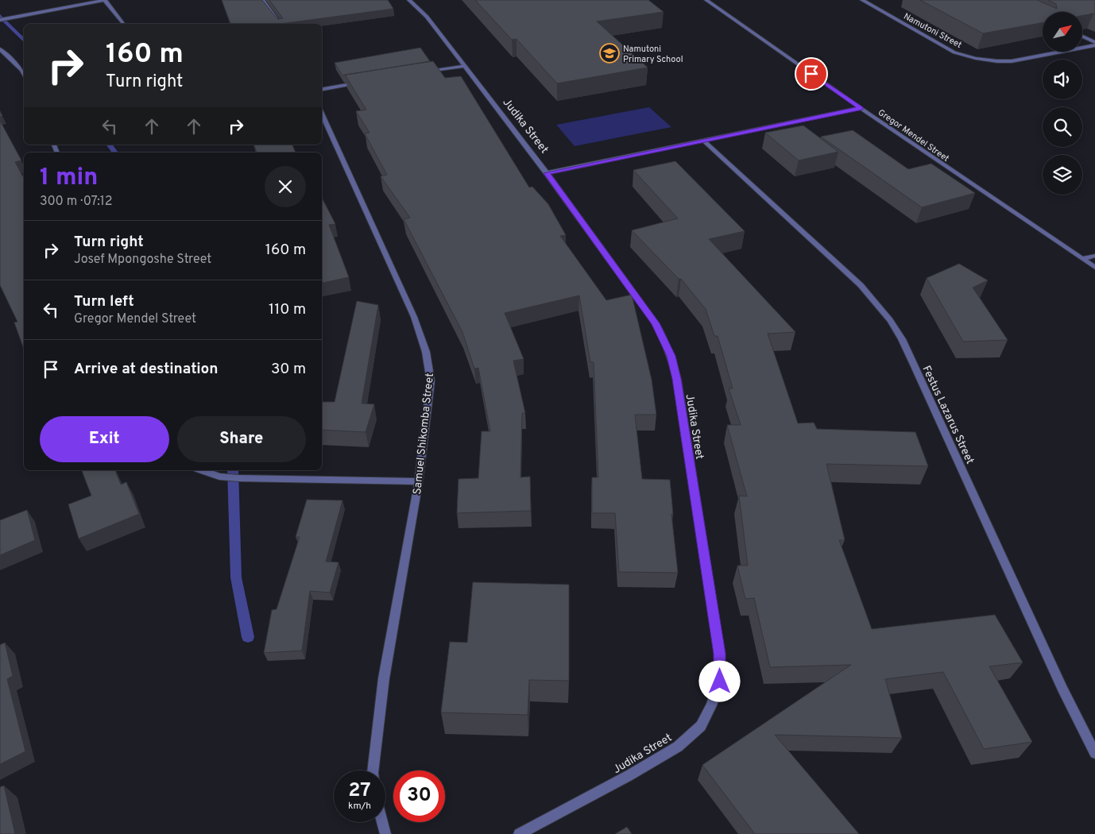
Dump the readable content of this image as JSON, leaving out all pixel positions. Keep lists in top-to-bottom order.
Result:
{
  "streets": {
    "street": [
      "Namutoni Street",
      "Judika Street",
      "Gregor Mendel Street",
      "Festus Lazarus Street",
      "Samuel Shikomba Street"
    ]
  },
  "places": {
    "school or university": ["Namutoni Primary School"]
  },
  "north": "top right",
  "page": {
    "turn": ["160 m", "Turn right"],
    "heading": ["1 min", "300 m · 07:12"],
    "list": [
      {
        "name": "Turn right",
        "note": "Josef Mpongoshe Street",
        "value": "160 m"
      },
      {
        "name": "Turn left",
        "note": "Gregor Mendel Street",
        "value": "110 m"
      },
      {
        "name": "Arrive at destination",
        "value": "30 m"
      }
    ],
    "buttons": ["Exit", "Share"],
    "speed": "27 km/h",
    "limit": "30"
  }
}
